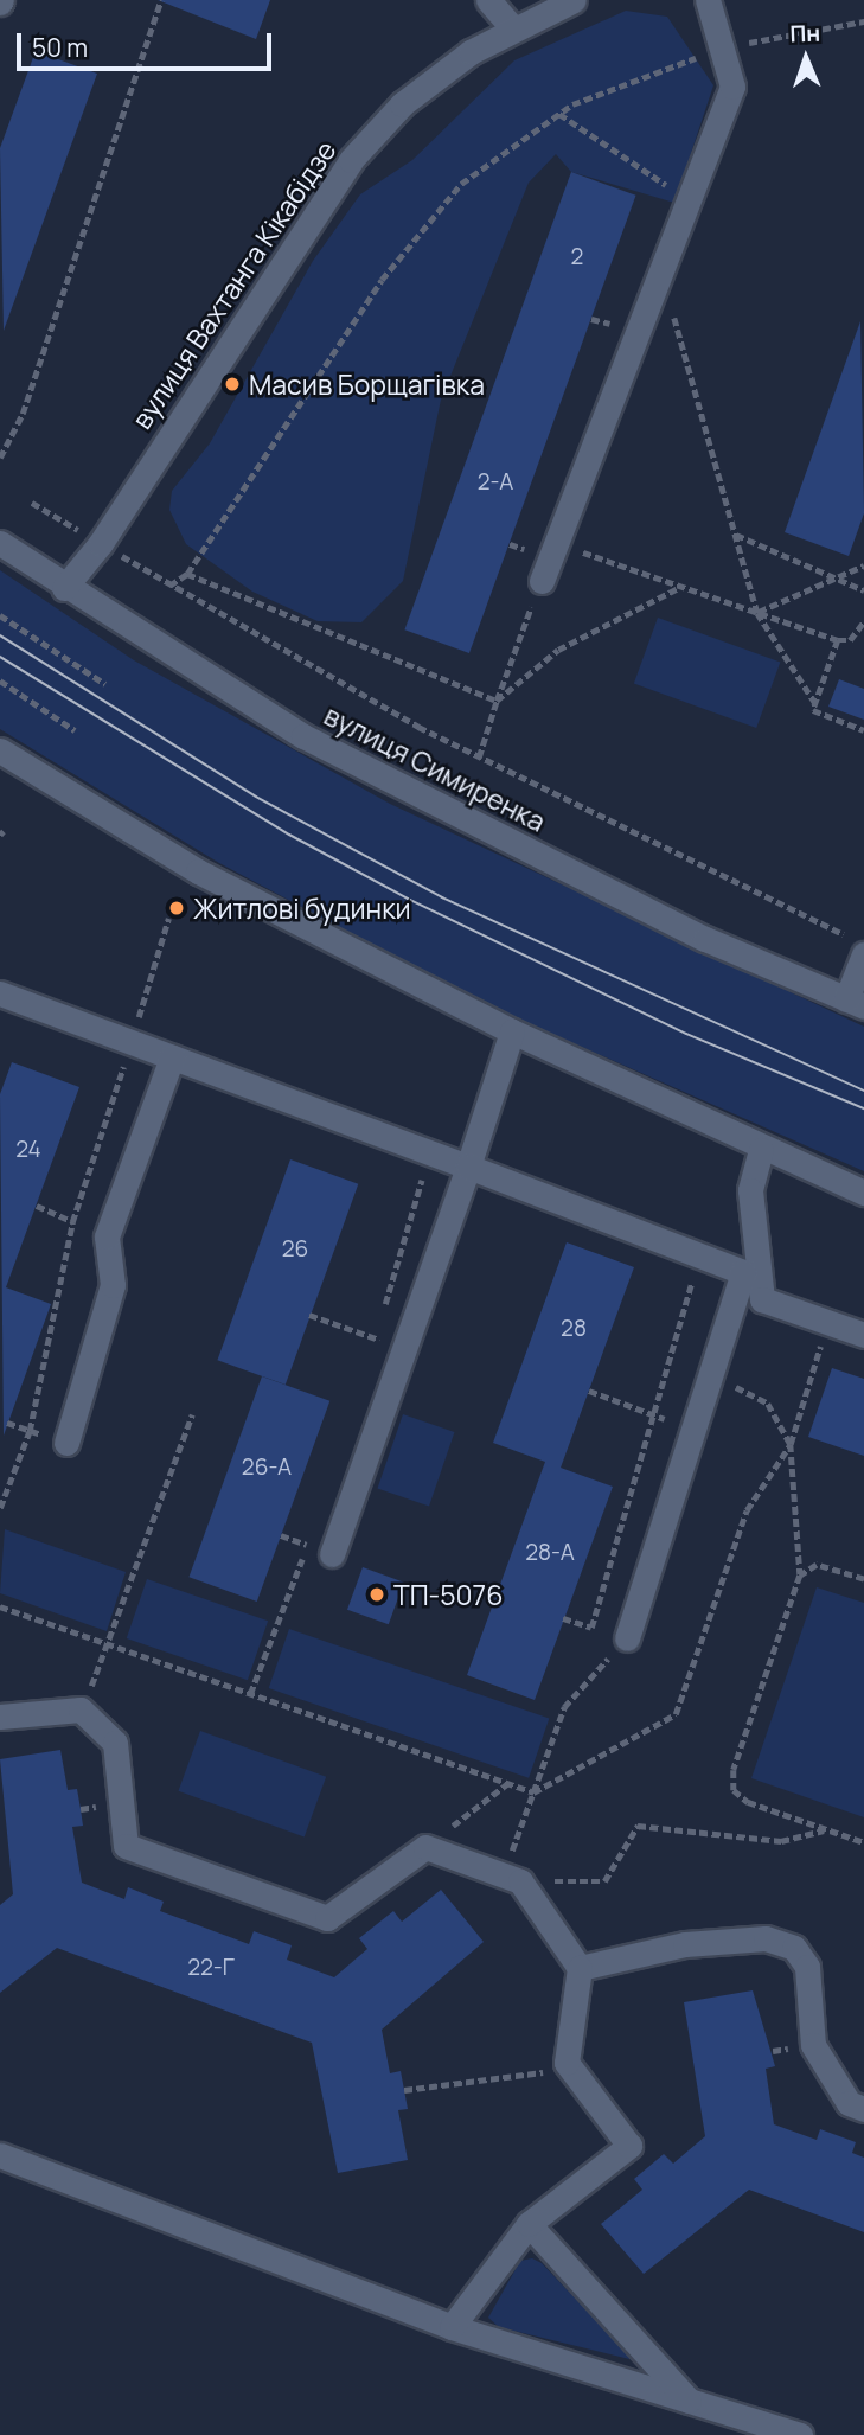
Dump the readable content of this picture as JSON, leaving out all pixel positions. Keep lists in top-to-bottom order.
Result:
{
  "streets": {
    "street": ["вулиця Вахтанга Кікабідзе", "вулиця Симиренка"]
  },
  "crossings": [
    ["вулиця Вахтанга Кікабідзе", "вулиця Симиренка"]
  ],
  "places": ["Масив Борщагівка", "Житлові будинки", "ТП-5076"],
  "house_numbers": [
    "2",
    "2-А",
    "24",
    "26",
    "28",
    "26-А",
    "28-А",
    "22-Г"
  ],
  "scale_bar": "50 m",
  "north": "top"
}
